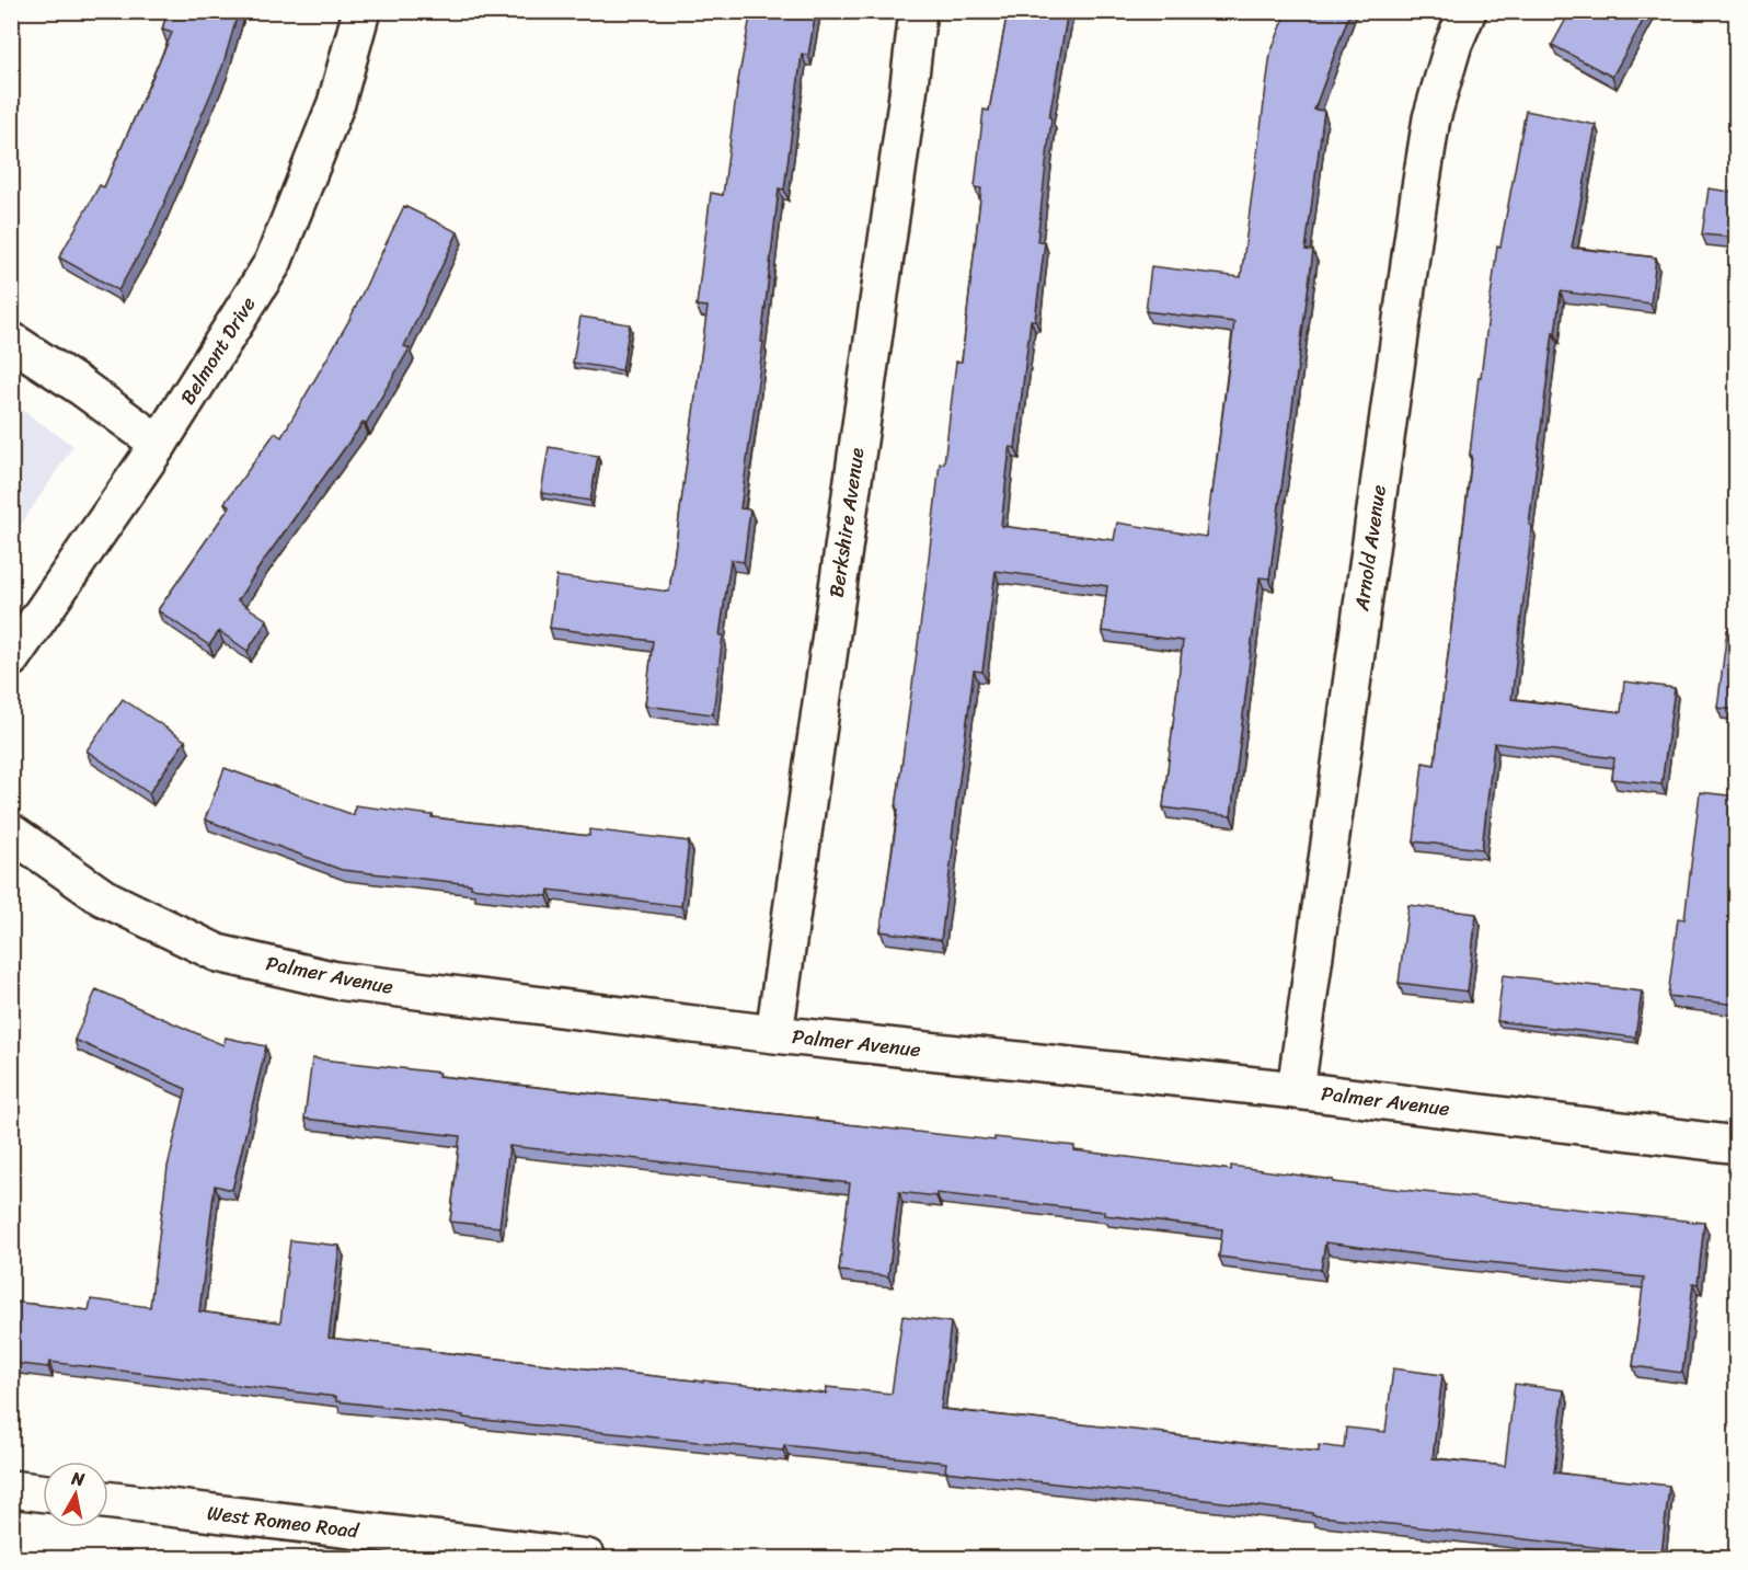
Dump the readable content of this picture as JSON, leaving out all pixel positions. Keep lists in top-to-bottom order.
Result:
{
  "streets": {
    "street": [
      "Belmont Drive",
      "Berkshire Avenue",
      "Arnold Avenue",
      "Palmer Avenue",
      "West Romeo Road"
    ]
  },
  "crossings": [
    ["Berkshire Avenue", "Palmer Avenue"],
    ["Arnold Avenue", "Palmer Avenue"]
  ],
  "north": "top"
}
